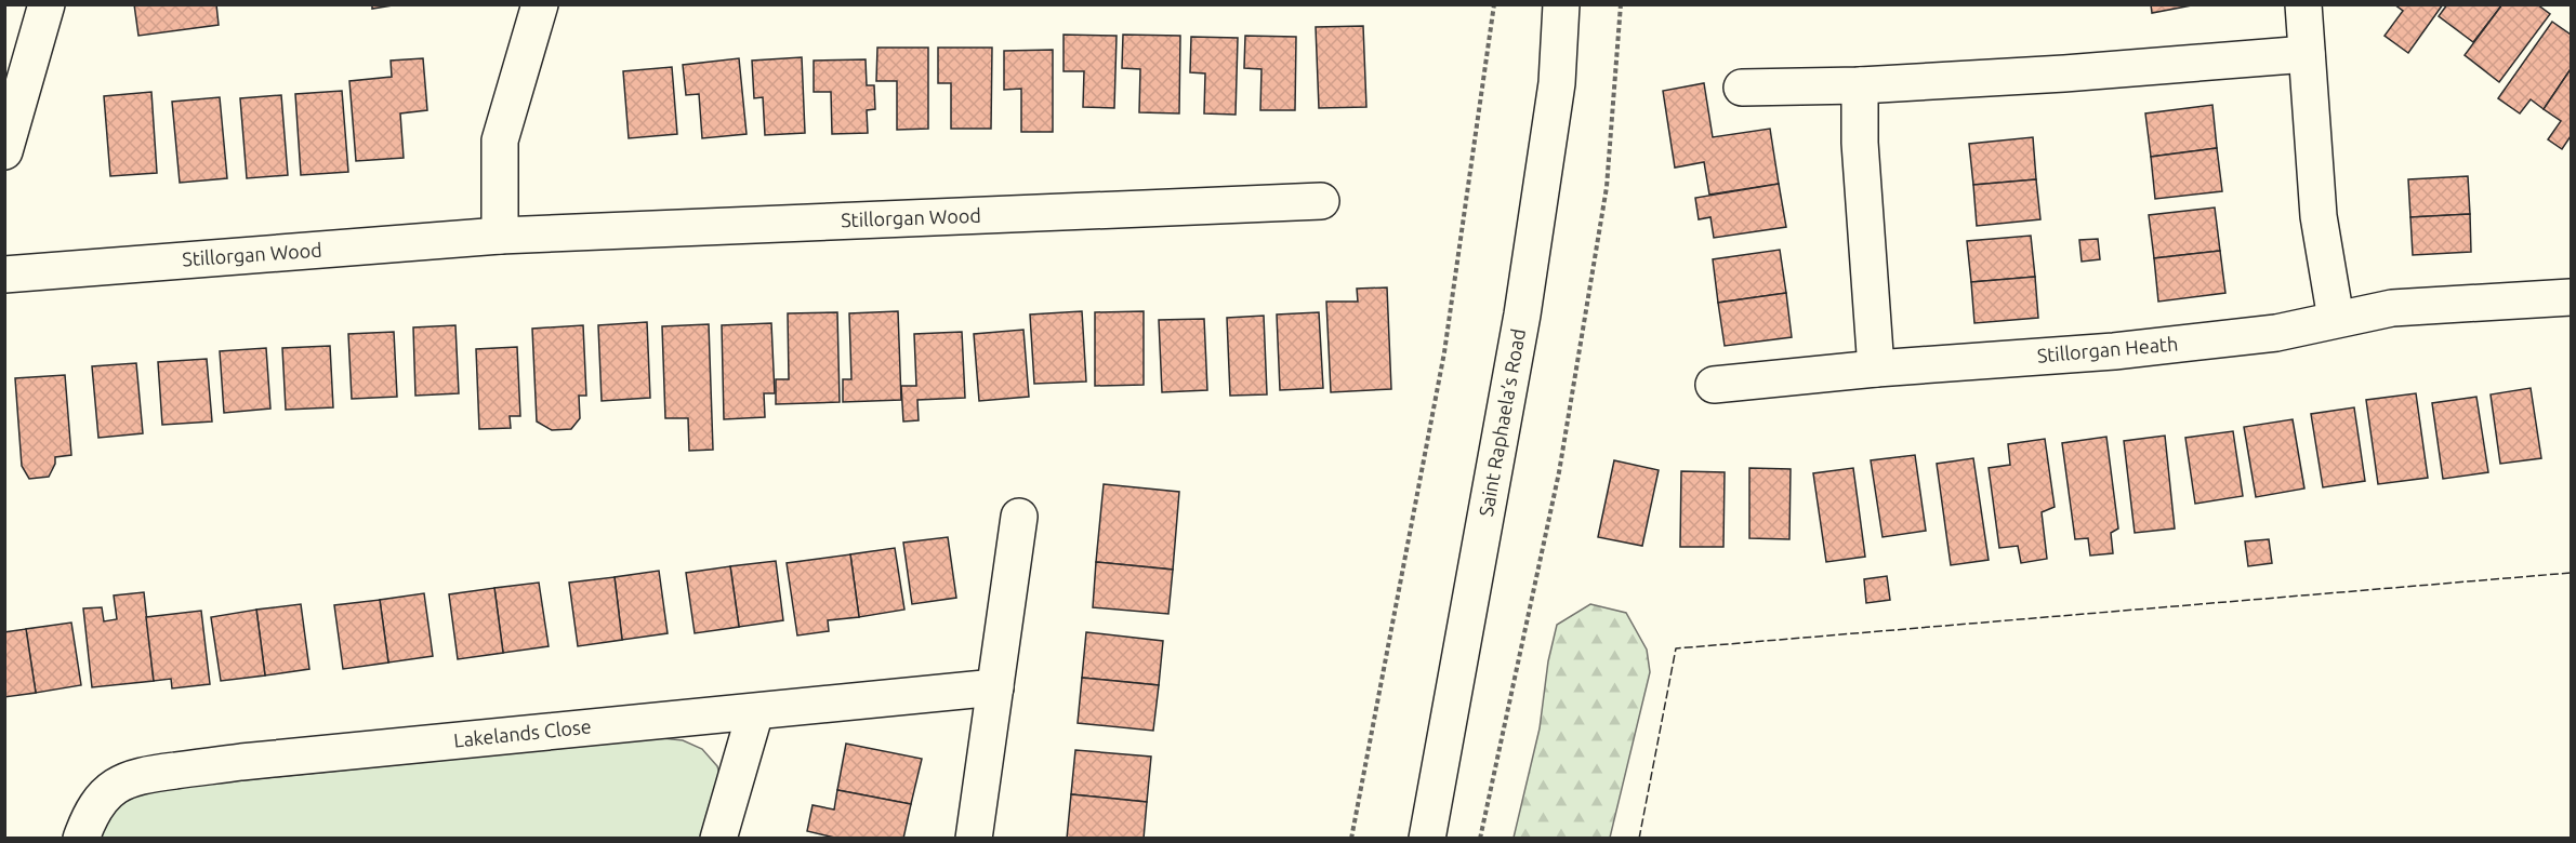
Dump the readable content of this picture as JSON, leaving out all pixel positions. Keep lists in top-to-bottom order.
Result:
{
  "streets": {
    "street": [
      "Stillorgan Wood",
      "Stillorgan Heath",
      "Saint Raphaela’s Road",
      "Lakelands Close"
    ]
  }
}
